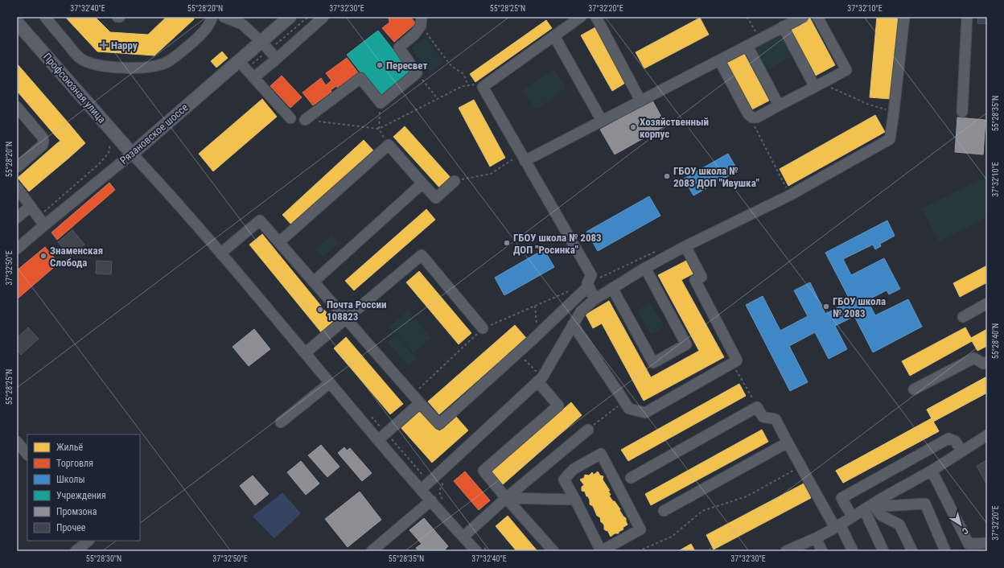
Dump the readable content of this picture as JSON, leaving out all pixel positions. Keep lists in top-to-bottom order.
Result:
{
  "streets": {
    "main road": ["Профсоюзная улица", "Рязановское шоссе"]
  },
  "crossings": [
    ["Профсоюзная улица", "Рязановское шоссе"]
  ],
  "places": {
    "health": ["Happy"],
    "other": [
      "Пересвет",
      "Хозяйственный корпус",
      "ГБОУ школа № 2083 ДОП \"Ивушка\"",
      "ГБОУ школа № 2083 ДОП \"Росинка\"",
      "Знаменская Слобода",
      "ГБОУ школа № 2083",
      "Почта России 108823"
    ]
  },
  "legend": [
    "Жильё",
    "Торговля",
    "Школы",
    "Учреждения",
    "Промзона",
    "Прочее"
  ],
  "north": "bottom right",
  "coordinates": [
    "37°32'40\"E",
    "55°28'20\"N",
    "37°32'30\"E",
    "55°28'25\"N",
    "37°32'20\"E",
    "37°32'10\"E",
    "55°28'35\"N",
    "37°32'50\"E",
    "55°28'40\"N",
    "55°28'30\"N"
  ]
}
